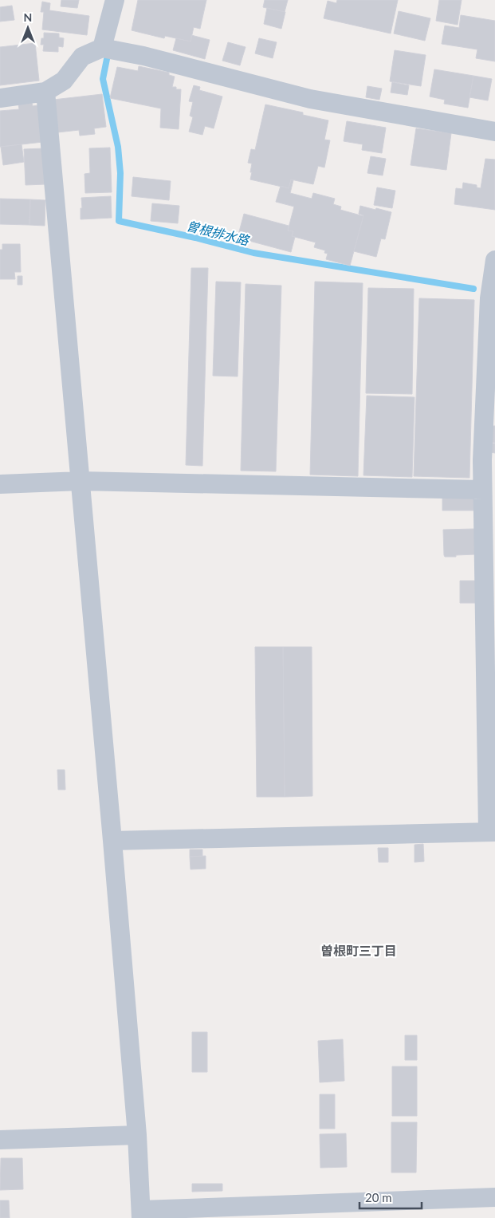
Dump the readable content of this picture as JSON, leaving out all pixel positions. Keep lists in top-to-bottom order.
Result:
{
  "districts": ["曽根町三丁目"],
  "water": ["曽根排水路"],
  "scale_bar": "20 m",
  "north": "top"
}
